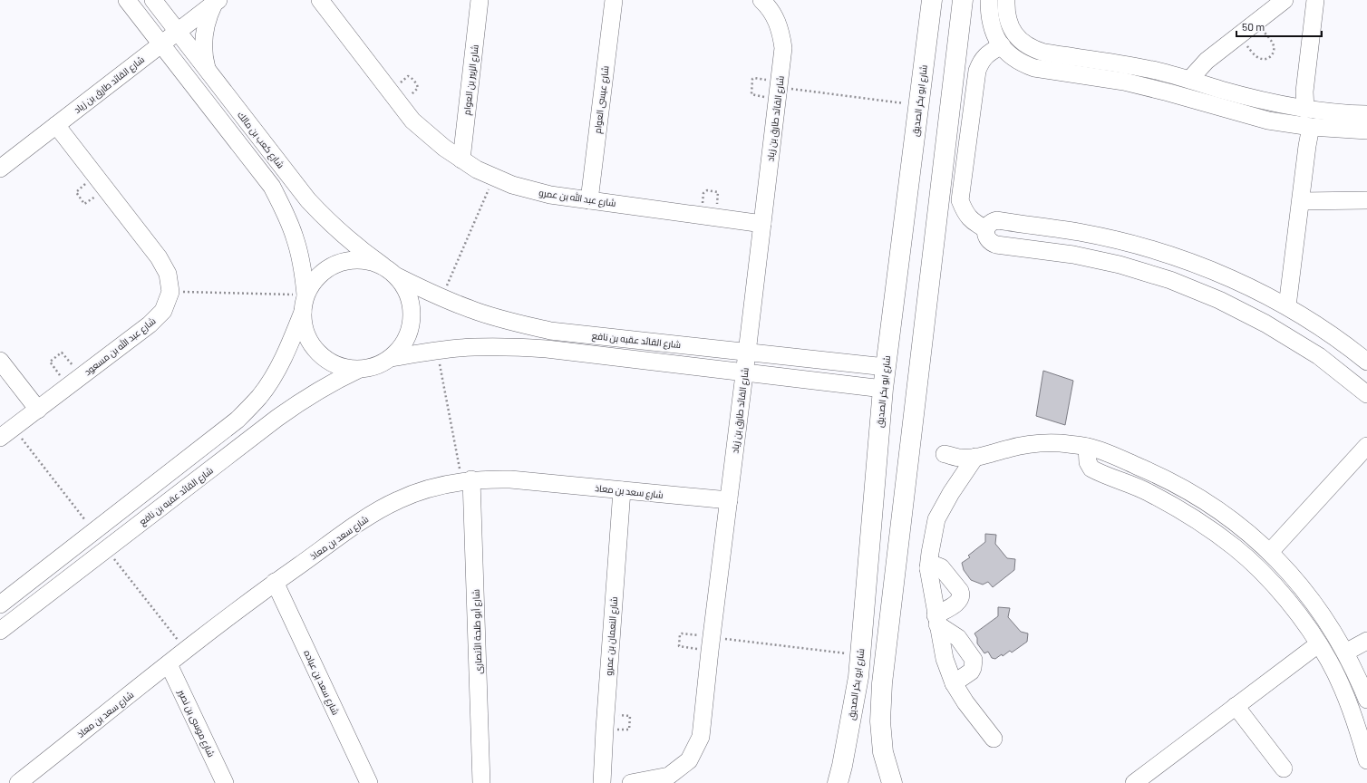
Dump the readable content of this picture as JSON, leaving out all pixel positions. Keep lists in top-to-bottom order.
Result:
{
  "streets": {
    "main road": ["شارع ابو بكر الصديق"],
    "street": [
      "شارع الزبير بن العوام",
      "شارع القائد طارق بن زياد",
      "شارع عيسى العوام",
      "شارع كعب بن مالك",
      "شارع عبد الله بن عمرو",
      "شارع القائد عقبه بن نافع",
      "شارع عبد الله بن مسعود",
      "شارع سعد بن معاذ",
      "شارع أبو طلحة الأنصارى",
      "شارع النعمان بن عمرو",
      "شارع سعد بن عباده",
      "شارع موسى بن نصير"
    ]
  },
  "crossings": [
    ["شارع الزبير بن العوام", "شارع عبد الله بن عمرو"],
    ["شارع القائد طارق بن زياد", "شارع كعب بن مالك"],
    ["شارع القائد طارق بن زياد", "شارع عبد الله بن عمرو"],
    ["شارع القائد طارق بن زياد", "شارع القائد عقبه بن نافع"],
    ["شارع القائد طارق بن زياد", "شارع عبد الله بن مسعود"],
    ["شارع القائد طارق بن زياد", "شارع سعد بن معاذ"],
    ["شارع عيسى العوام", "شارع عبد الله بن عمرو"],
    ["شارع ابو بكر الصديق", "شارع القائد عقبه بن نافع"],
    ["شارع كعب بن مالك", "شارع القائد عقبه بن نافع"],
    ["شارع سعد بن معاذ", "شارع أبو طلحة الأنصارى"],
    ["شارع سعد بن معاذ", "شارع النعمان بن عمرو"],
    ["شارع سعد بن معاذ", "شارع سعد بن عباده"],
    ["شارع سعد بن معاذ", "شارع موسى بن نصير"]
  ],
  "scale_bar": "50 m"
}
